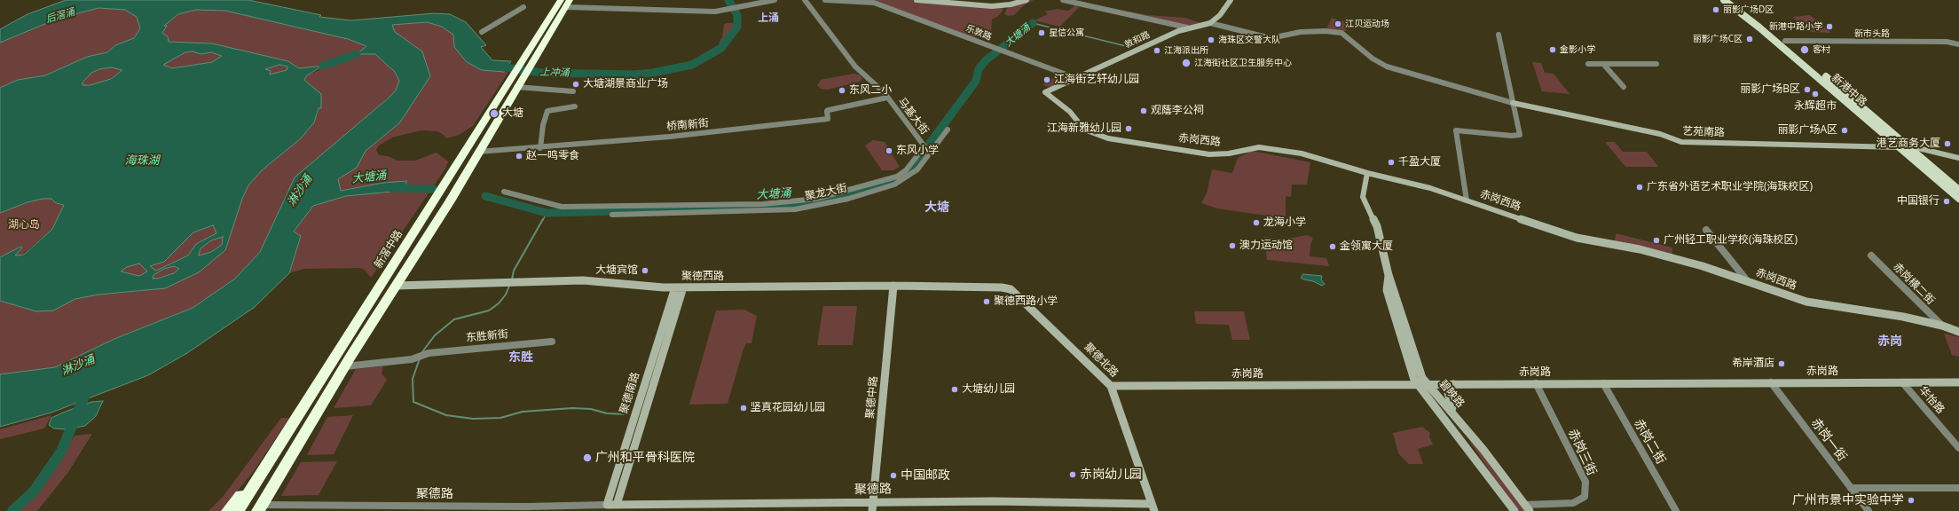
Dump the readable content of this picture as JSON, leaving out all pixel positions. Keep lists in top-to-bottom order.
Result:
{
  "streets": {
    "highway": ["新滘中路"],
    "main road": ["新港中路"],
    "street": [
      "乐敦路",
      "新市头路",
      "敦和路",
      "马基大街",
      "桥南新街",
      "艺苑南路",
      "赤岗西路",
      "聚龙大街",
      "聚德西路",
      "赤岗横二街",
      "东胜新街",
      "聚德北路",
      "赤岗路",
      "聚德南路",
      "碧映路",
      "聚德中路",
      "华怡路",
      "赤岗一街",
      "赤岗二街",
      "赤岗三街",
      "聚德路"
    ]
  },
  "crossings": [
    ["乐敦路", "敦和路"],
    ["新市头路", "新港中路"],
    ["敦和路", "赤岗西路"],
    ["新港中路", "艺苑南路"],
    ["马基大街", "桥南新街"],
    ["赤岗西路", "赤岗横二街"],
    ["赤岗西路", "碧映路"],
    ["聚德西路", "聚德北路"],
    ["聚德西路", "聚德南路"],
    ["聚德西路", "聚德中路"],
    ["聚德北路", "赤岗路"],
    ["聚德北路", "聚德路"],
    ["赤岗路", "碧映路"],
    ["赤岗路", "华怡路"],
    ["赤岗路", "赤岗一街"],
    ["赤岗路", "赤岗二街"],
    ["赤岗路", "赤岗三街"],
    ["聚德南路", "聚德路"],
    ["碧映路", "赤岗三街"],
    ["聚德中路", "聚德路"]
  ],
  "districts": [
    "上涌",
    "大塘",
    "赤岗",
    "东胜"
  ],
  "water": [
    "后滘涌",
    "大塘涌",
    "上冲涌",
    "海珠湖",
    "淋沙涌"
  ],
  "parks": ["湖心岛"],
  "places": [
    "丽影广场D区",
    "江贝运动场",
    "新港中路小学",
    "星信公寓",
    "丽影广场C区",
    "海珠区交警大队",
    "金影小学",
    "客村",
    "江海派出所",
    "江海街社区卫生服务中心",
    "江海街艺轩幼儿园",
    "大塘湖景商业广场",
    "丽影广场B区",
    "东风二小",
    "永辉超市",
    "观蔭李公祠",
    "大塘",
    "江海新雅幼儿园",
    "丽影广场A区",
    "港艺商务大厦",
    "东风小学",
    "赵一鸣零食",
    "千盈大厦",
    "广东省外语艺术职业学院(海珠校区)",
    "中国银行",
    "龙海小学",
    "广州轻工职业学校(海珠校区)",
    "澳力运动馆",
    "金领寓大厦",
    "大塘宾馆",
    "聚德西路小学",
    "希岸酒店",
    "大塘幼儿园",
    "坚真花园幼儿园",
    "广州和平骨科医院",
    "赤岗幼儿园",
    "中国邮政",
    "广州市景中实验中学"
  ]
}
